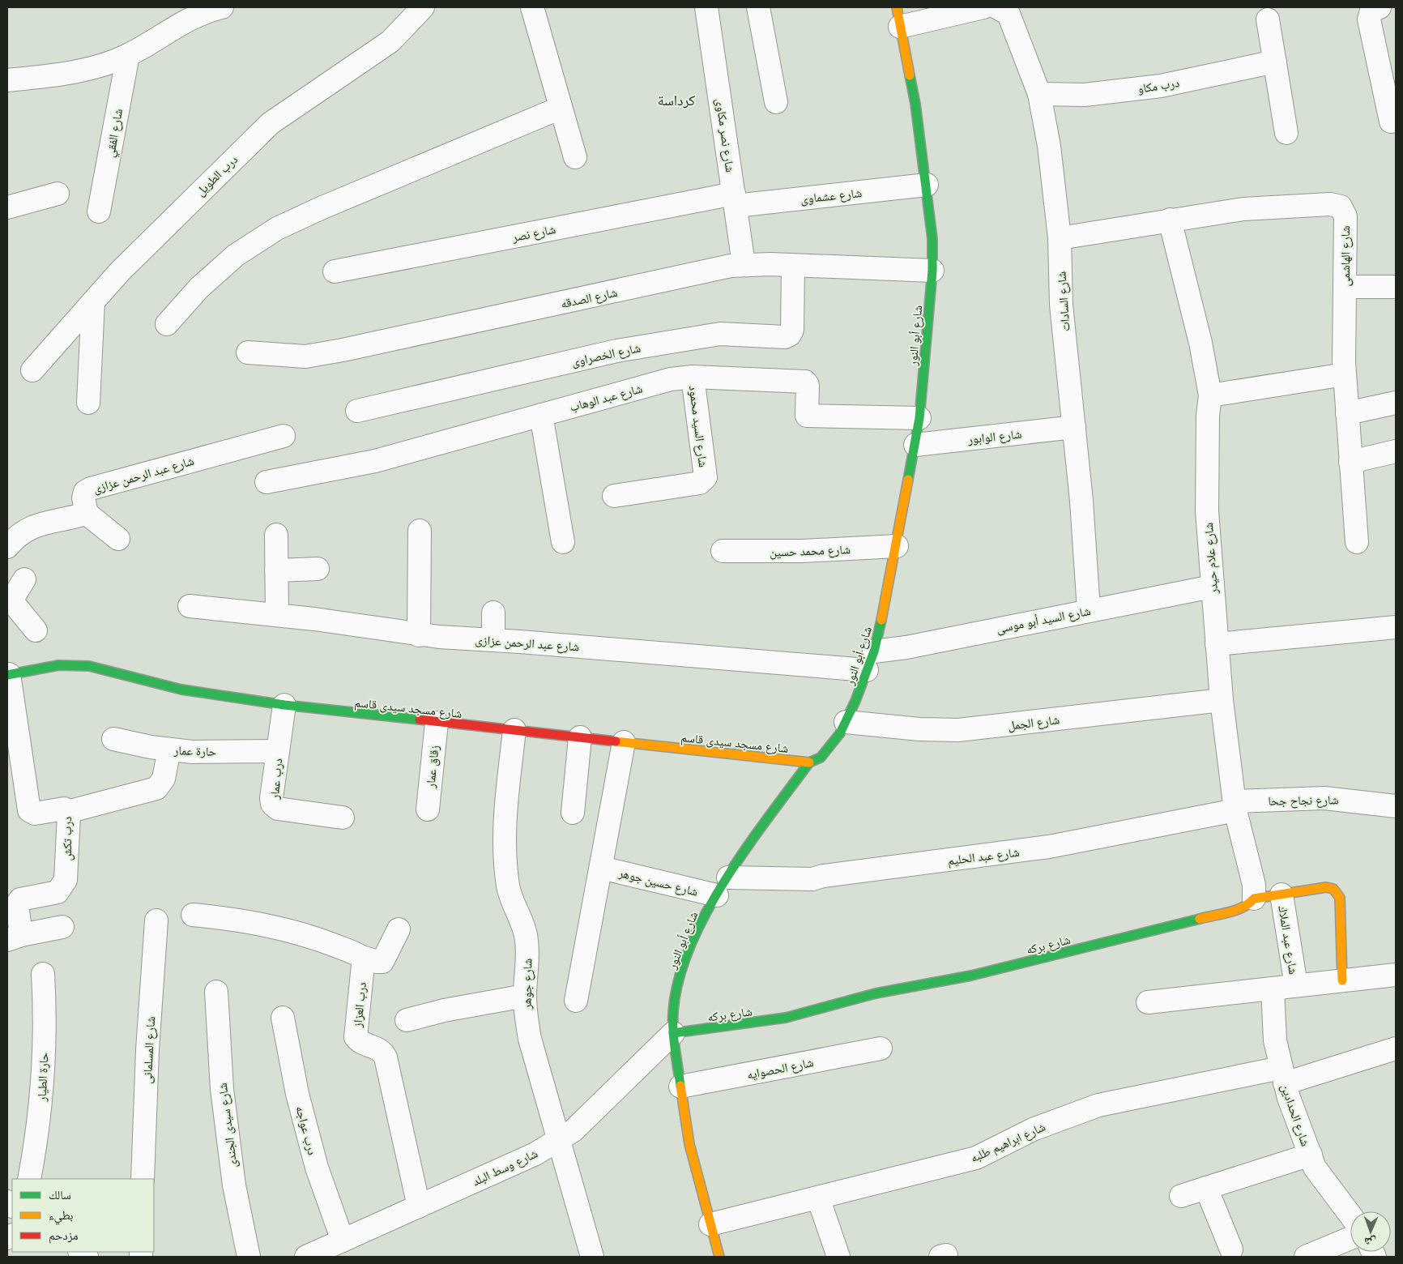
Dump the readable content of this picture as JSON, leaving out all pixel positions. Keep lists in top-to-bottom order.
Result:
{
  "streets": {
    "street": [
      "درب مكاو",
      "شارع الفقي",
      "شارع نصر مكاوى",
      "درب الطويل",
      "شارع عشماوى",
      "شارع نصر",
      "شارع الهاشمى",
      "شارع الصدقه",
      "شارع السادات",
      "شارع أبو النور",
      "شارع الخصراوى",
      "شارع عبد الوهاب",
      "شارع السيد محمود",
      "شارع الوابور",
      "شارع عبد الرحمن عزازى",
      "شارع محمد حسين",
      "شارع علام حيدر",
      "شارع السيد أبو موسى",
      "شارع مسجد سيدى قاسم",
      "شارع الجمل",
      "حارة عمار",
      "زقاق عمار",
      "درب عمار",
      "شارع نجاح جحا",
      "درب تكش",
      "شارع عبد الحليم",
      "شارع حسين جوهر",
      "شارع عبد الملاك",
      "شارع بركه",
      "شارع جوهر",
      "درب العزاز",
      "شارع المسلمانى",
      "شارع الحصوايه",
      "حارة الطيار",
      "شارع الحدادين",
      "شارع سيدى الجندى",
      "درب عواجه",
      "شارع ابراهيم طلبه",
      "شارع وسط البلد"
    ]
  },
  "crossings": [
    ["درب مكاو", "شارع السادات"],
    ["شارع نصر مكاوى", "شارع عشماوى"],
    ["شارع نصر مكاوى", "شارع نصر"],
    ["شارع نصر مكاوى", "شارع الصدقه"],
    ["شارع عشماوى", "شارع نصر"],
    ["شارع عشماوى", "شارع أبو النور"],
    ["شارع الهاشمى", "شارع السادات"],
    ["شارع الهاشمى", "شارع علام حيدر"],
    ["شارع الصدقه", "شارع أبو النور"],
    ["شارع الصدقه", "شارع الخصراوى"],
    ["شارع السادات", "شارع الوابور"],
    ["شارع السادات", "شارع السيد أبو موسى"],
    ["شارع أبو النور", "شارع عبد الوهاب"],
    ["شارع أبو النور", "شارع الوابور"],
    ["شارع أبو النور", "شارع عبد الرحمن عزازى"],
    ["شارع أبو النور", "شارع محمد حسين"],
    ["شارع أبو النور", "شارع السيد أبو موسى"],
    ["شارع أبو النور", "شارع مسجد سيدى قاسم"],
    ["شارع أبو النور", "شارع الجمل"],
    ["شارع أبو النور", "شارع عبد الحليم"],
    ["شارع أبو النور", "شارع حسين جوهر"],
    ["شارع أبو النور", "شارع بركه"],
    ["شارع أبو النور", "شارع الحصوايه"],
    ["شارع أبو النور", "شارع ابراهيم طلبه"],
    ["شارع أبو النور", "شارع وسط البلد"],
    ["شارع عبد الوهاب", "شارع السيد محمود"],
    ["شارع عبد الرحمن عزازى", "شارع السيد أبو موسى"],
    ["شارع علام حيدر", "شارع السيد أبو موسى"],
    ["شارع علام حيدر", "شارع الجمل"],
    ["شارع علام حيدر", "شارع نجاح جحا"],
    ["شارع علام حيدر", "شارع عبد الحليم"],
    ["شارع علام حيدر", "شارع بركه"],
    ["شارع مسجد سيدى قاسم", "زقاق عمار"],
    ["شارع مسجد سيدى قاسم", "درب عمار"],
    ["شارع مسجد سيدى قاسم", "درب تكش"],
    ["شارع مسجد سيدى قاسم", "شارع جوهر"],
    ["حارة عمار", "درب عمار"],
    ["شارع نجاح جحا", "شارع عبد الحليم"],
    ["شارع عبد الملاك", "شارع بركه"],
    ["شارع بركه", "شارع وسط البلد"],
    ["شارع جوهر", "شارع وسط البلد"],
    ["درب العزاز", "شارع وسط البلد"],
    ["شارع الحدادين", "شارع ابراهيم طلبه"],
    ["درب عواجه", "شارع وسط البلد"]
  ],
  "districts": ["كرداسة"],
  "legend": ["سالك", "بطيء", "مزدحم"],
  "north": "bottom"
}
